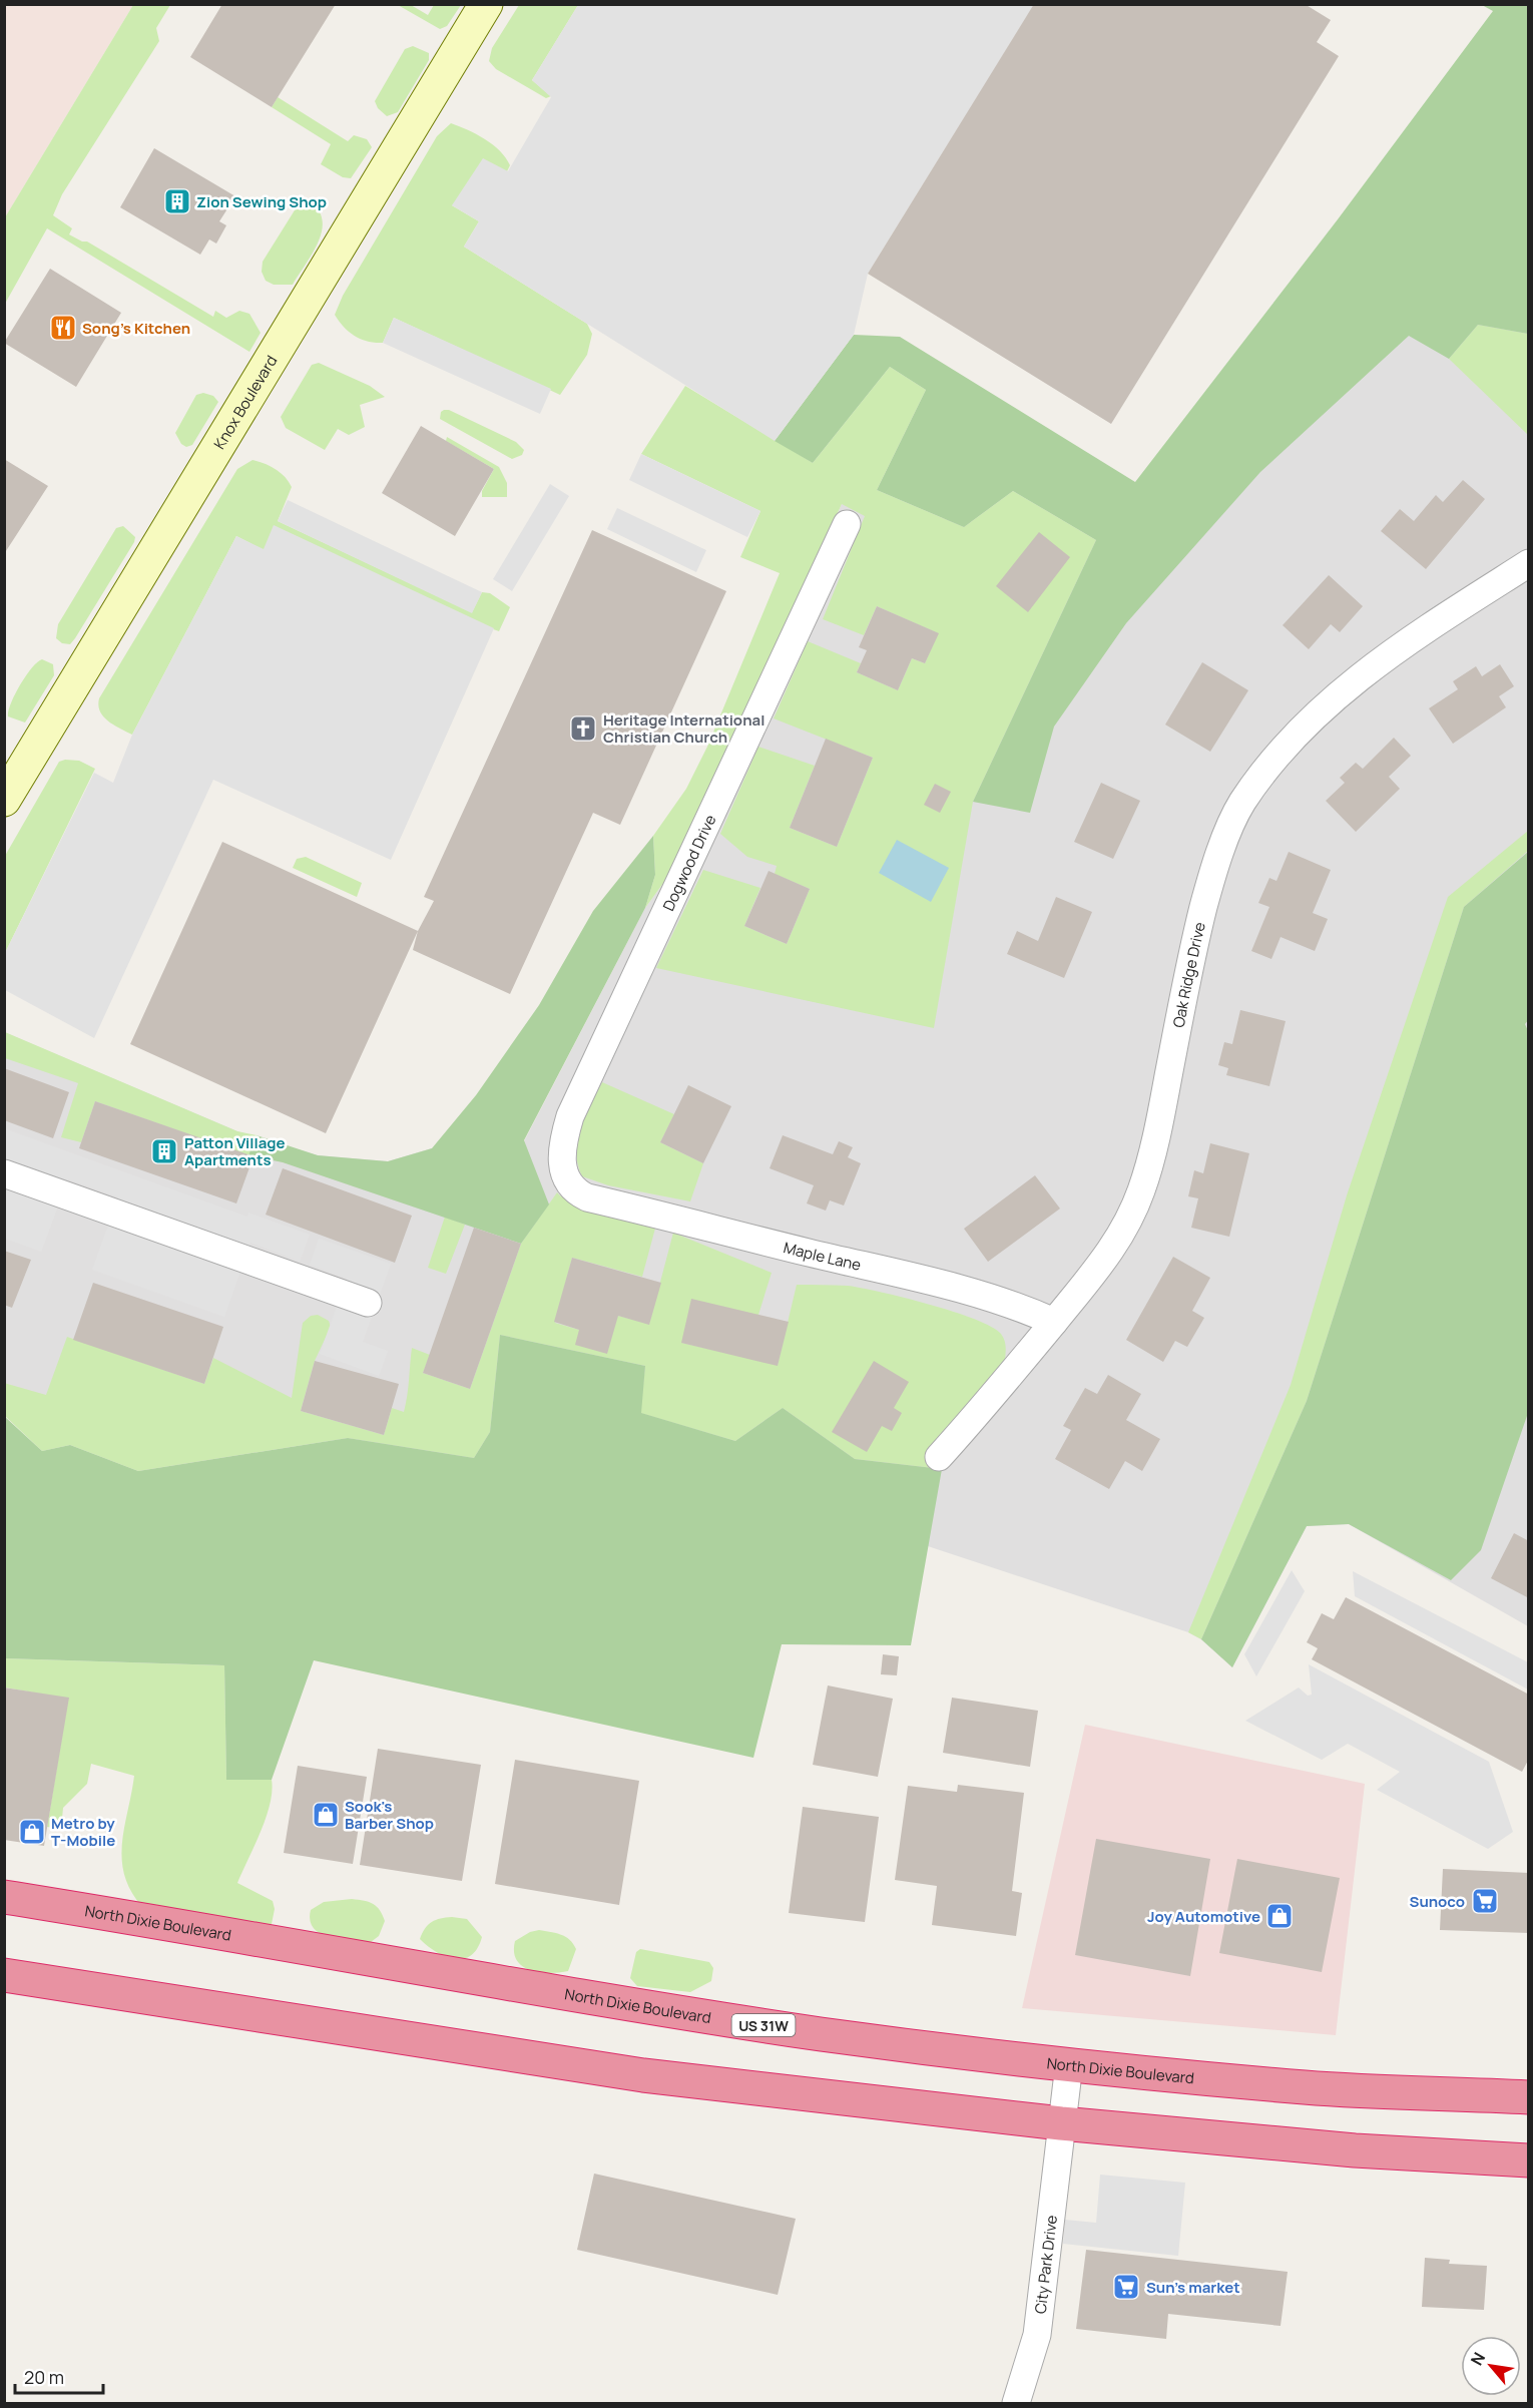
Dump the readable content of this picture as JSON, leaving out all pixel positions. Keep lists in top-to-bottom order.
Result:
{
  "streets": {
    "highway": ["North Dixie Boulevard", "US 31W"],
    "main road": ["Knox Boulevard"],
    "street": [
      "Dogwood Drive",
      "Oak Ridge Drive",
      "Maple Lane",
      "City Park Drive"
    ]
  },
  "crossings": [
    ["Dogwood Drive", "Maple Lane"],
    ["Oak Ridge Drive", "Maple Lane"],
    ["North Dixie Boulevard", "City Park Drive"]
  ],
  "places": {
    "building": ["Zion Sewing Shop", "Patton Village Apartments"],
    "restaurant": ["Song's Kitchen"],
    "church": ["Heritage International Christian Church"],
    "shop": ["Sook's Barber Shop", "Metro by T-Mobile", "Joy Automotive"],
    "supermarket": ["Sunoco", "Sun’s market"]
  },
  "scale_bar": "20 m",
  "north": "top left"
}
